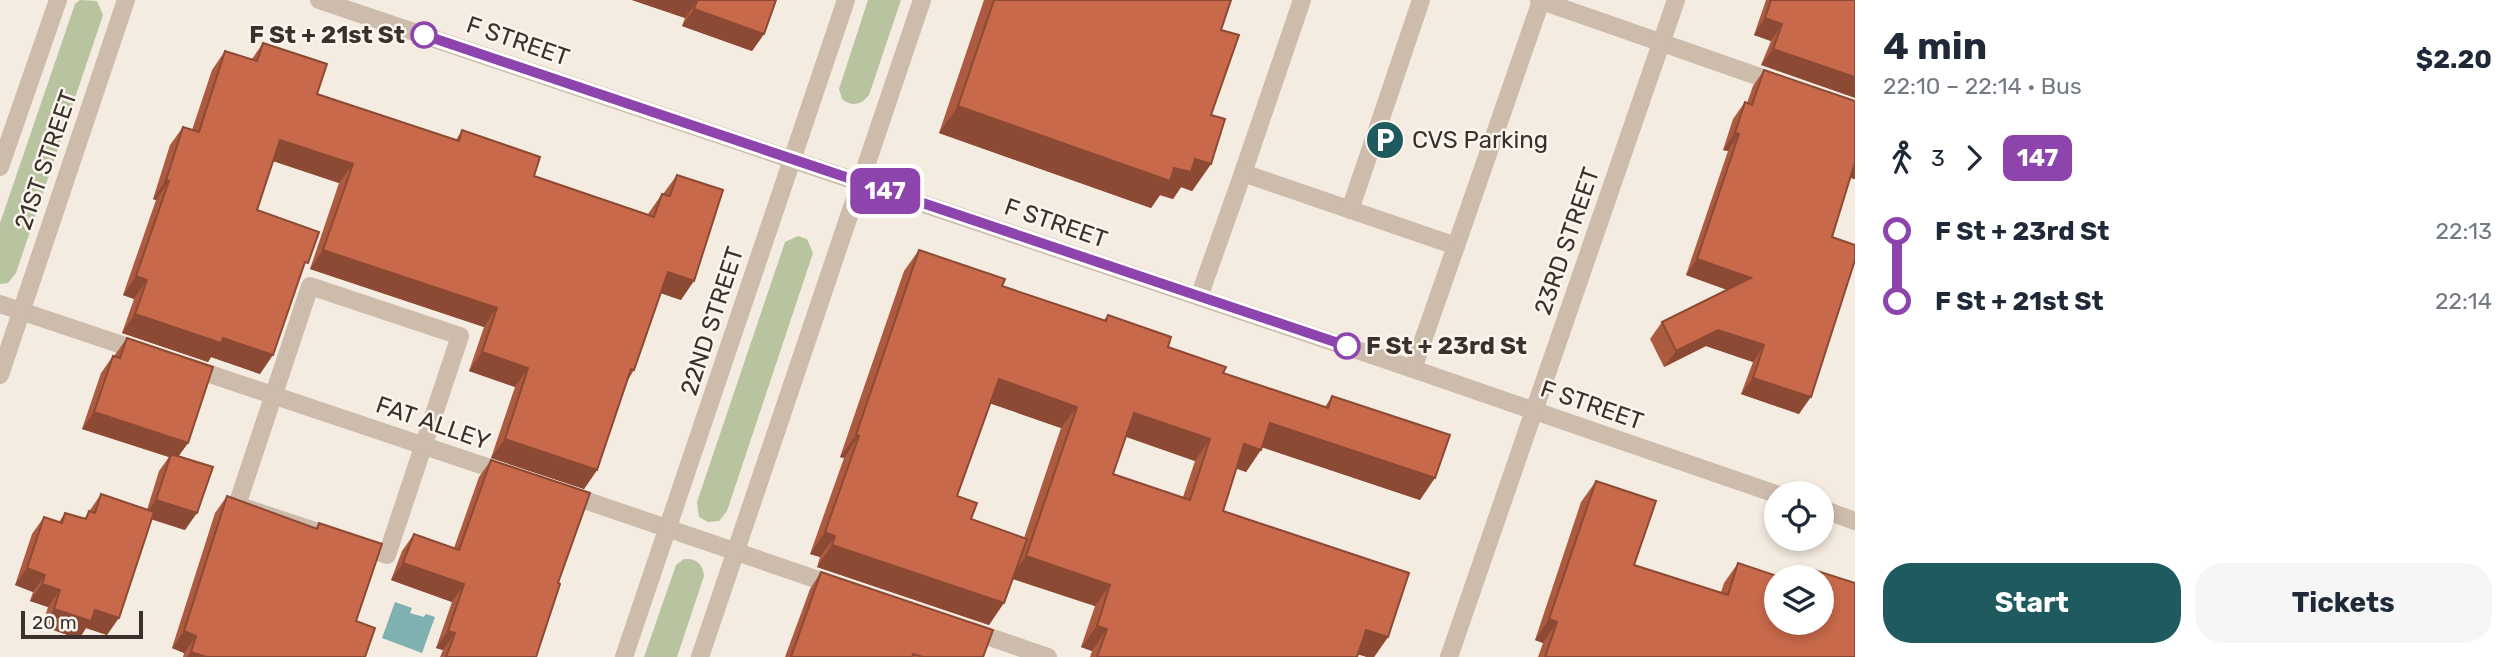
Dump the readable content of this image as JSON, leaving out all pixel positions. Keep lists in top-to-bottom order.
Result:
{
  "streets": {
    "street": [
      "F STREET",
      "21ST STREET",
      "23RD STREET",
      "22ND STREET",
      "FAT ALLEY"
    ]
  },
  "crossings": [
    ["F STREET", "23RD STREET"],
    ["F STREET", "22ND STREET"],
    ["21ST STREET", "FAT ALLEY"],
    ["22ND STREET", "FAT ALLEY"]
  ],
  "places": {
    "other": ["F St + 21st St", "F St + 23rd St"],
    "parking": ["CVS Parking"]
  },
  "lines": ["bus line 147"],
  "scale_bar": "20 m",
  "page": {
    "on_map": "147",
    "heading": ["4 min", "22:10 – 22:14 · Bus", "$2.20"],
    "legs": ["3", "147"],
    "list": [
      {
        "name": "F St + 23rd St",
        "value": "22:13"
      },
      {
        "name": "F St + 21st St",
        "value": "22:14"
      }
    ],
    "buttons": ["Start", "Tickets"],
    "scale": "20 m"
  }
}
